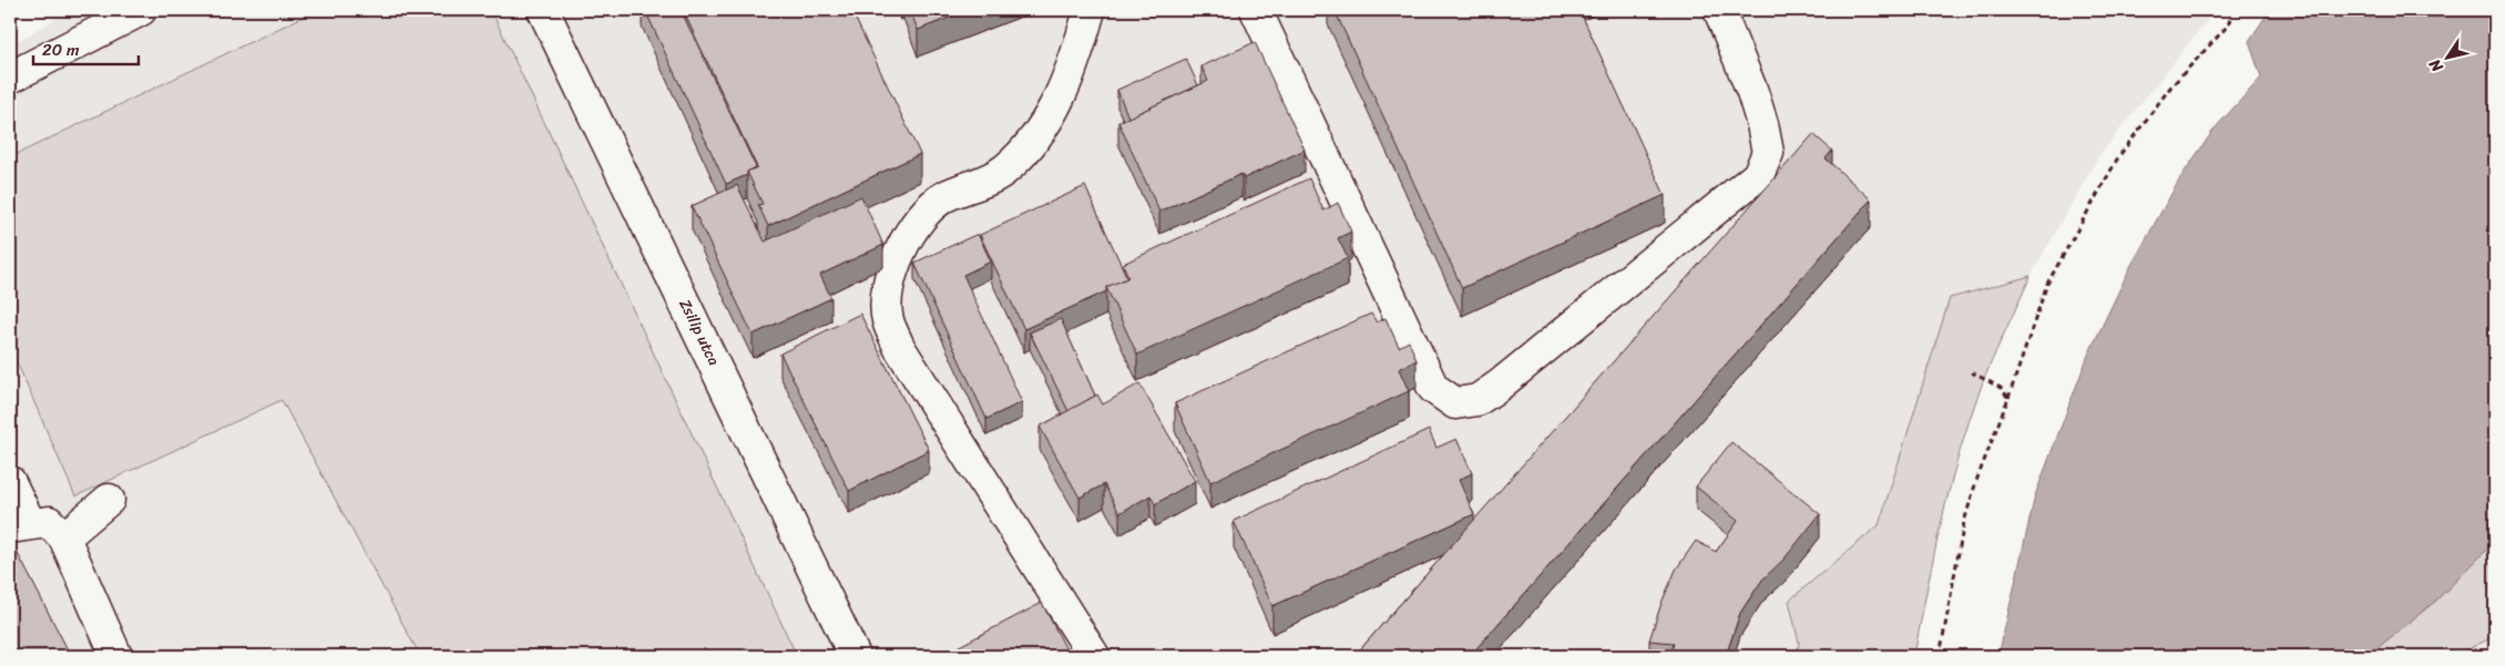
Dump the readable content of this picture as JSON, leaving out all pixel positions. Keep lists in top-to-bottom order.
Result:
{
  "streets": {
    "street": ["Zsilip utca"]
  },
  "scale_bar": "20 m",
  "north": "bottom left"
}
